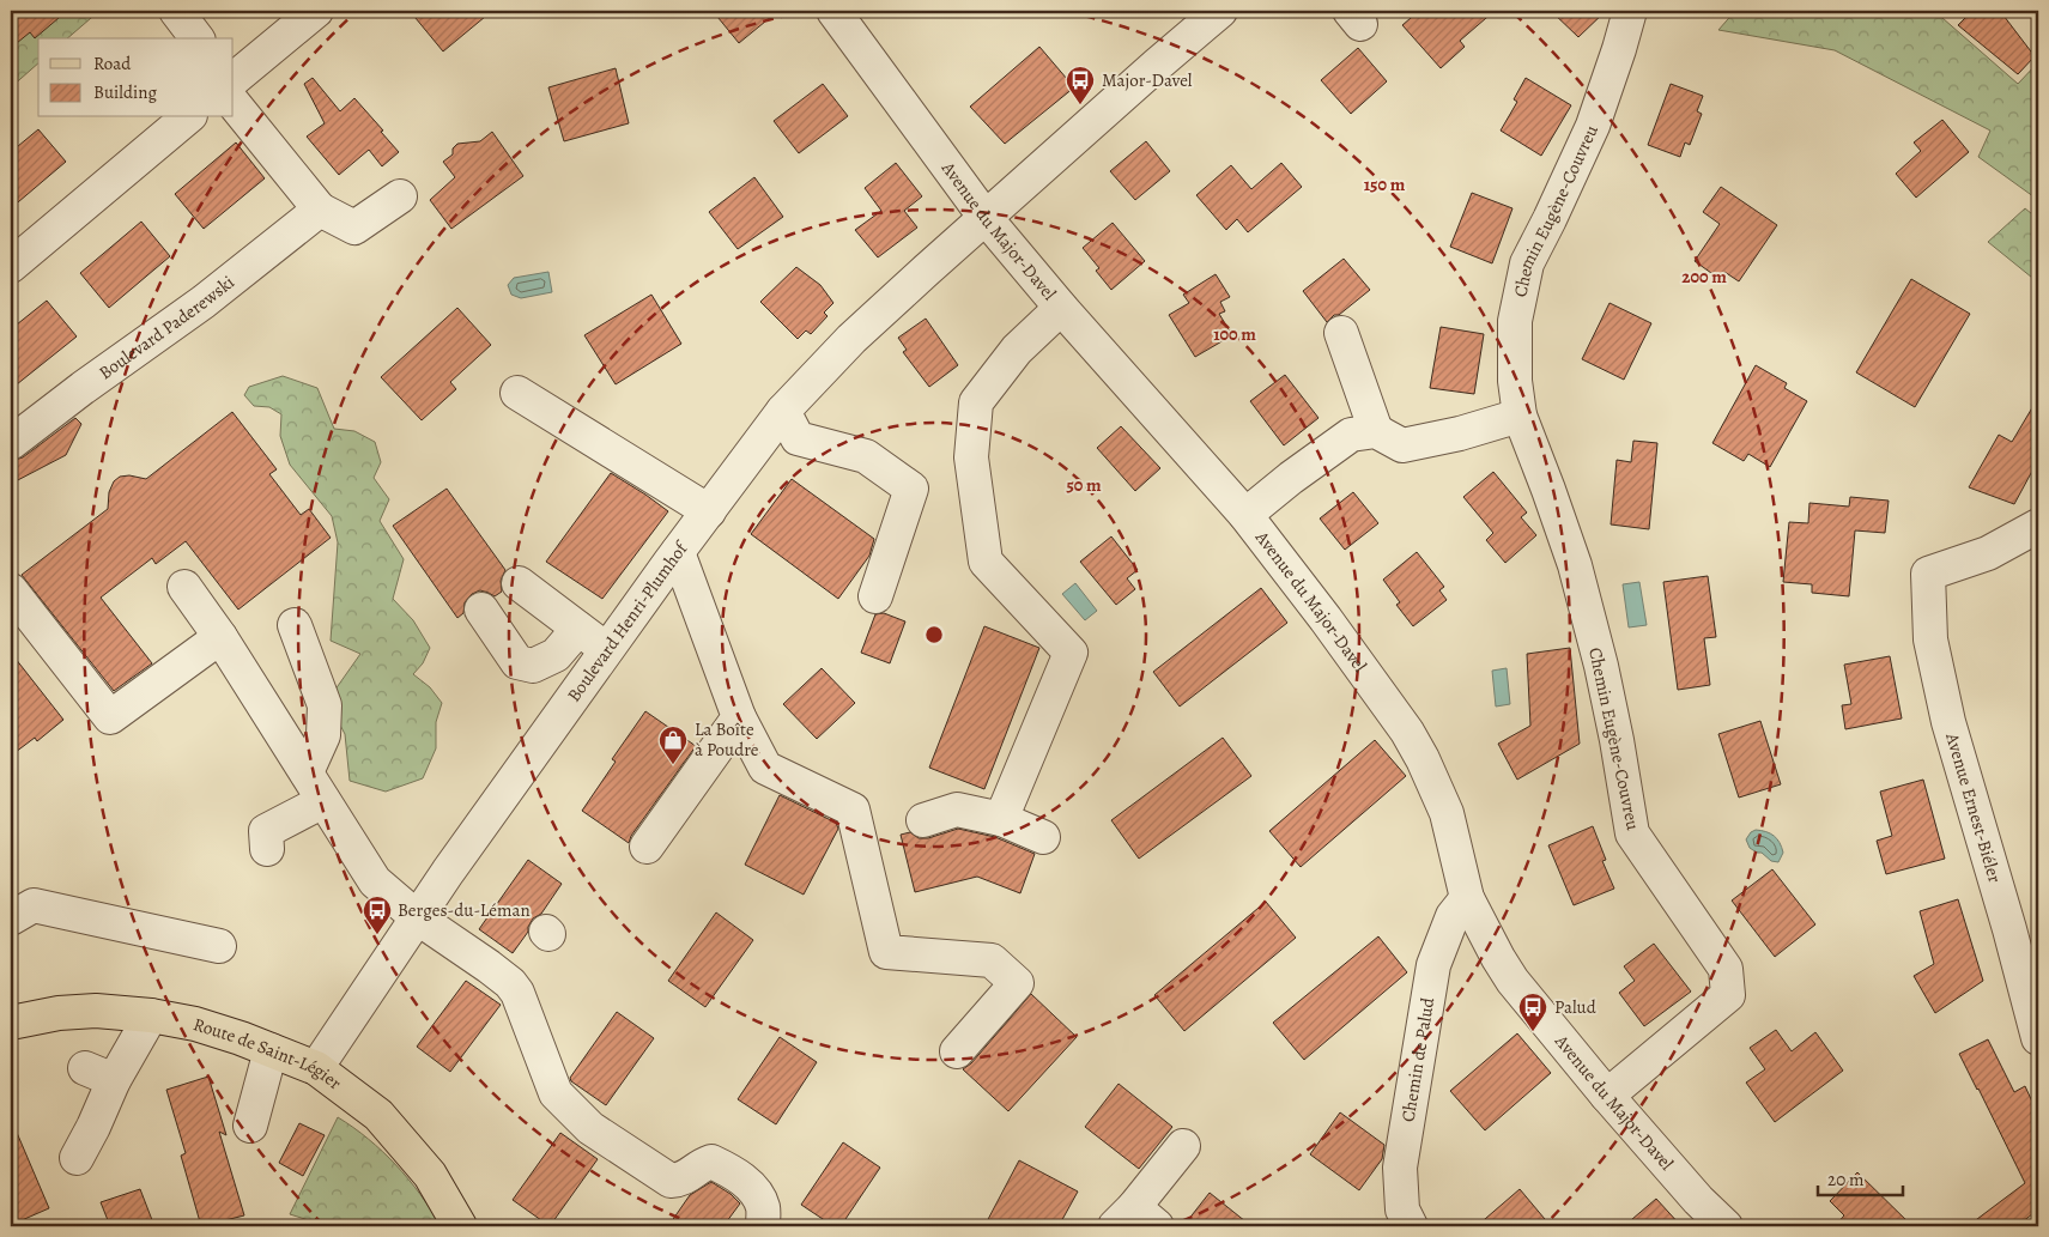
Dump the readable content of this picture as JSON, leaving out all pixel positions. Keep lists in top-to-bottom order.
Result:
{
  "streets": {
    "main road": ["Route de Saint-Légier"],
    "street": [
      "Chemin Eugène-Couvreu",
      "Avenue du Major-Davel",
      "Boulevard Paderewski",
      "Boulevard Henri-Plumhof",
      "Avenue Ernest-Biéler",
      "Chemin de Palud"
    ]
  },
  "crossings": [
    ["Chemin Eugène-Couvreu", "Avenue du Major-Davel"],
    ["Avenue du Major-Davel", "Boulevard Henri-Plumhof"],
    ["Avenue du Major-Davel", "Chemin de Palud"],
    ["Boulevard Henri-Plumhof", "Route de Saint-Légier"]
  ],
  "places": {
    "bus stop": ["Major-Davel", "Berges-du-Léman", "Palud"],
    "shop": ["La Boîte à Poudre"]
  },
  "legend": ["Road", "Building"],
  "scale_bar": "20 m",
  "rings": [
    "150 m",
    "200 m",
    "100 m",
    "50 m"
  ]
}
